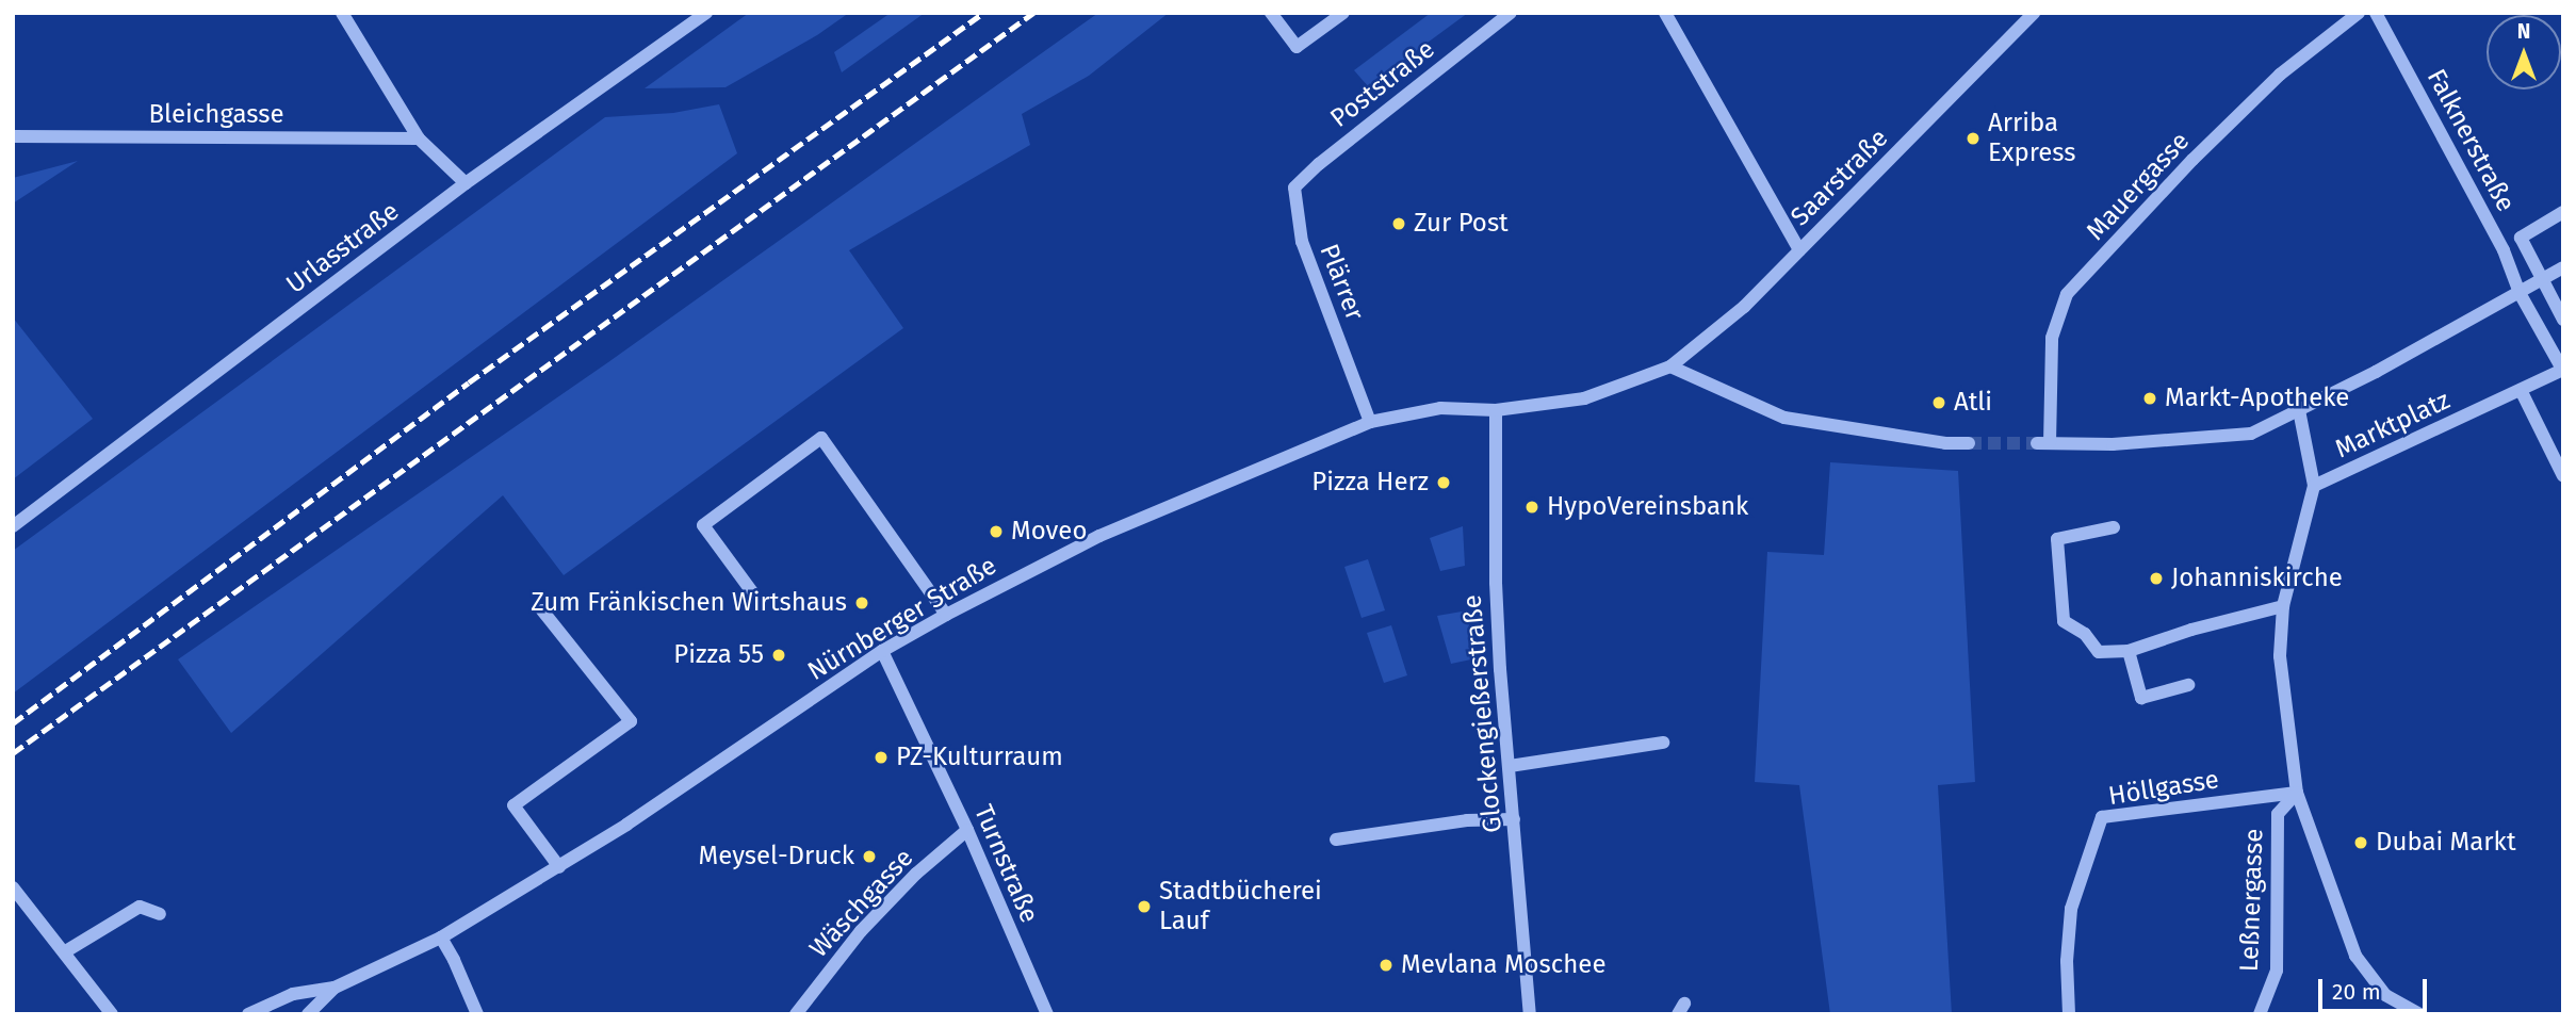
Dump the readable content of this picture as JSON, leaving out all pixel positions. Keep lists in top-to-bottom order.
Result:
{
  "streets": {
    "street": [
      "Poststraße",
      "Bleichgasse",
      "Falknerstraße",
      "Saarstraße",
      "Mauergasse",
      "Urlasstraße",
      "Plärrer",
      "Marktplatz",
      "Nürnberger Straße",
      "Glockengießerstraße",
      "Höllgasse",
      "Turnstraße",
      "Leßnergasse",
      "Wäschgasse"
    ]
  },
  "crossings": [
    ["Poststraße", "Plärrer"],
    ["Falknerstraße", "Marktplatz"],
    ["Saarstraße", "Nürnberger Straße"],
    ["Saarstraße", "Glockengießerstraße"],
    ["Mauergasse", "Marktplatz"],
    ["Plärrer", "Nürnberger Straße"],
    ["Nürnberger Straße", "Glockengießerstraße"],
    ["Nürnberger Straße", "Turnstraße"],
    ["Höllgasse", "Leßnergasse"],
    ["Turnstraße", "Wäschgasse"]
  ],
  "places": [
    "Arriba Express",
    "Zur Post",
    "Markt-Apotheke",
    "Atli",
    "Pizza Herz",
    "HypoVereinsbank",
    "Moveo",
    "Johanniskirche",
    "Zum Fränkischen Wirtshaus",
    "Pizza 55",
    "PZ-Kulturraum",
    "Dubai Markt",
    "Meysel-Druck",
    "Stadtbücherei Lauf",
    "Mevlana Moschee"
  ],
  "scale_bar": "20 m",
  "north": "top"
}
